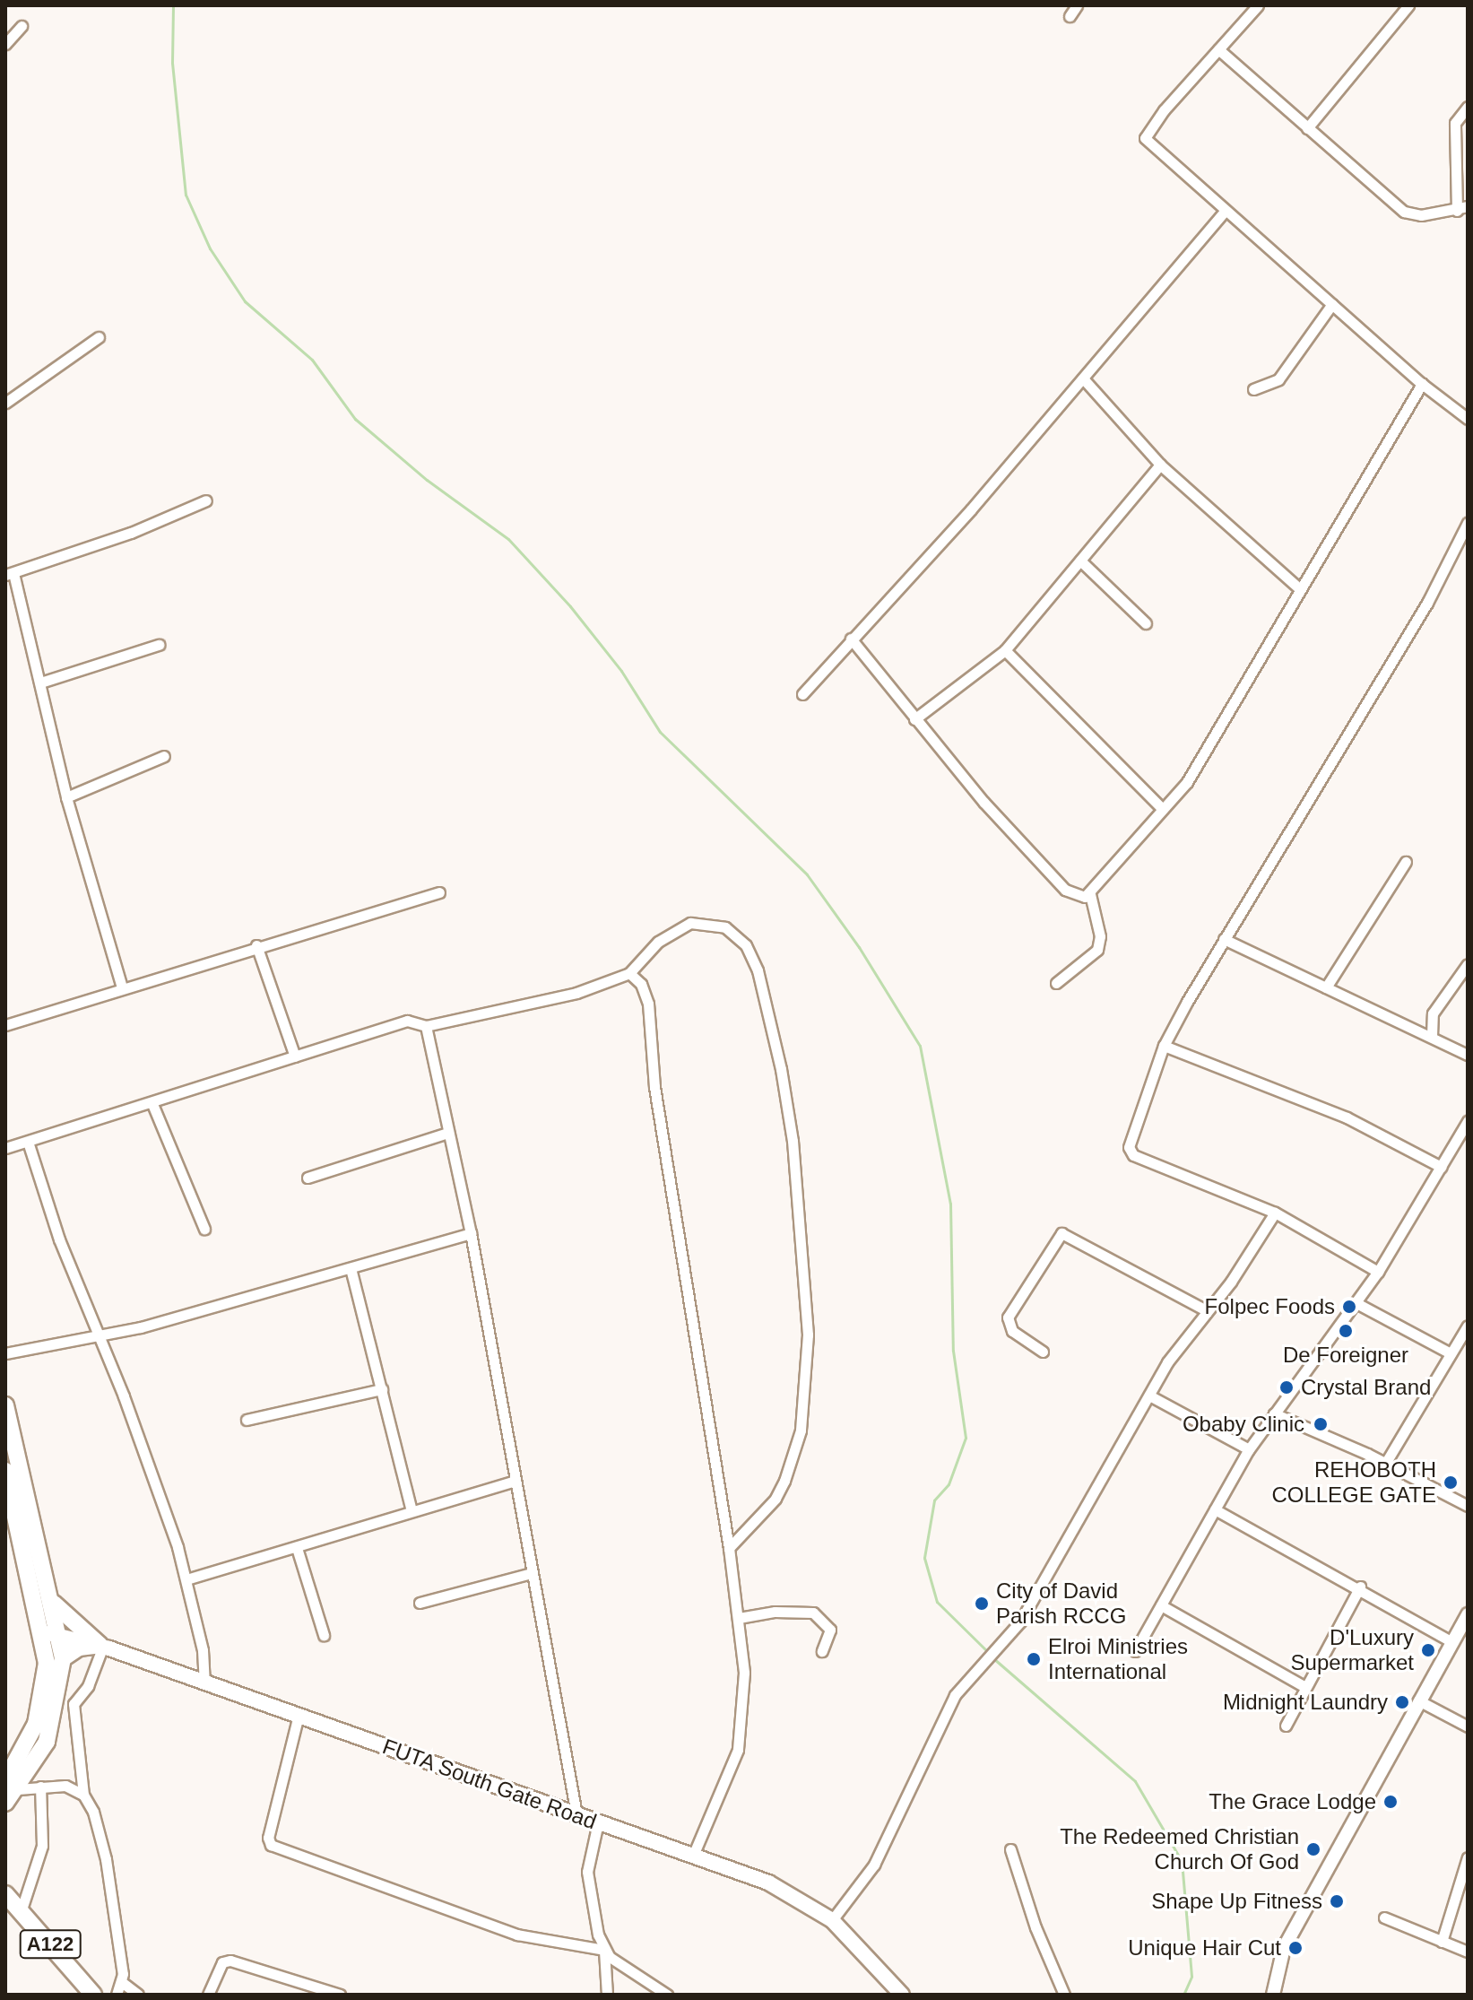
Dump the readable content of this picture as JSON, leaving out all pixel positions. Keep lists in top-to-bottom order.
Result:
{
  "streets": {
    "main road": ["FUTA South Gate Road", "A122"]
  },
  "places": [
    "Folpec Foods",
    "De Foreigner",
    "Crystal Brand",
    "Obaby Clinic",
    "REHOBOTH COLLEGE GATE",
    "City of David Parish RCCG",
    "D'Luxury Supermarket",
    "Elroi Ministries International",
    "Midnight Laundry",
    "The Grace Lodge",
    "The Redeemed Christian Church Of God",
    "Shape Up Fitness",
    "Unique Hair Cut"
  ]
}
